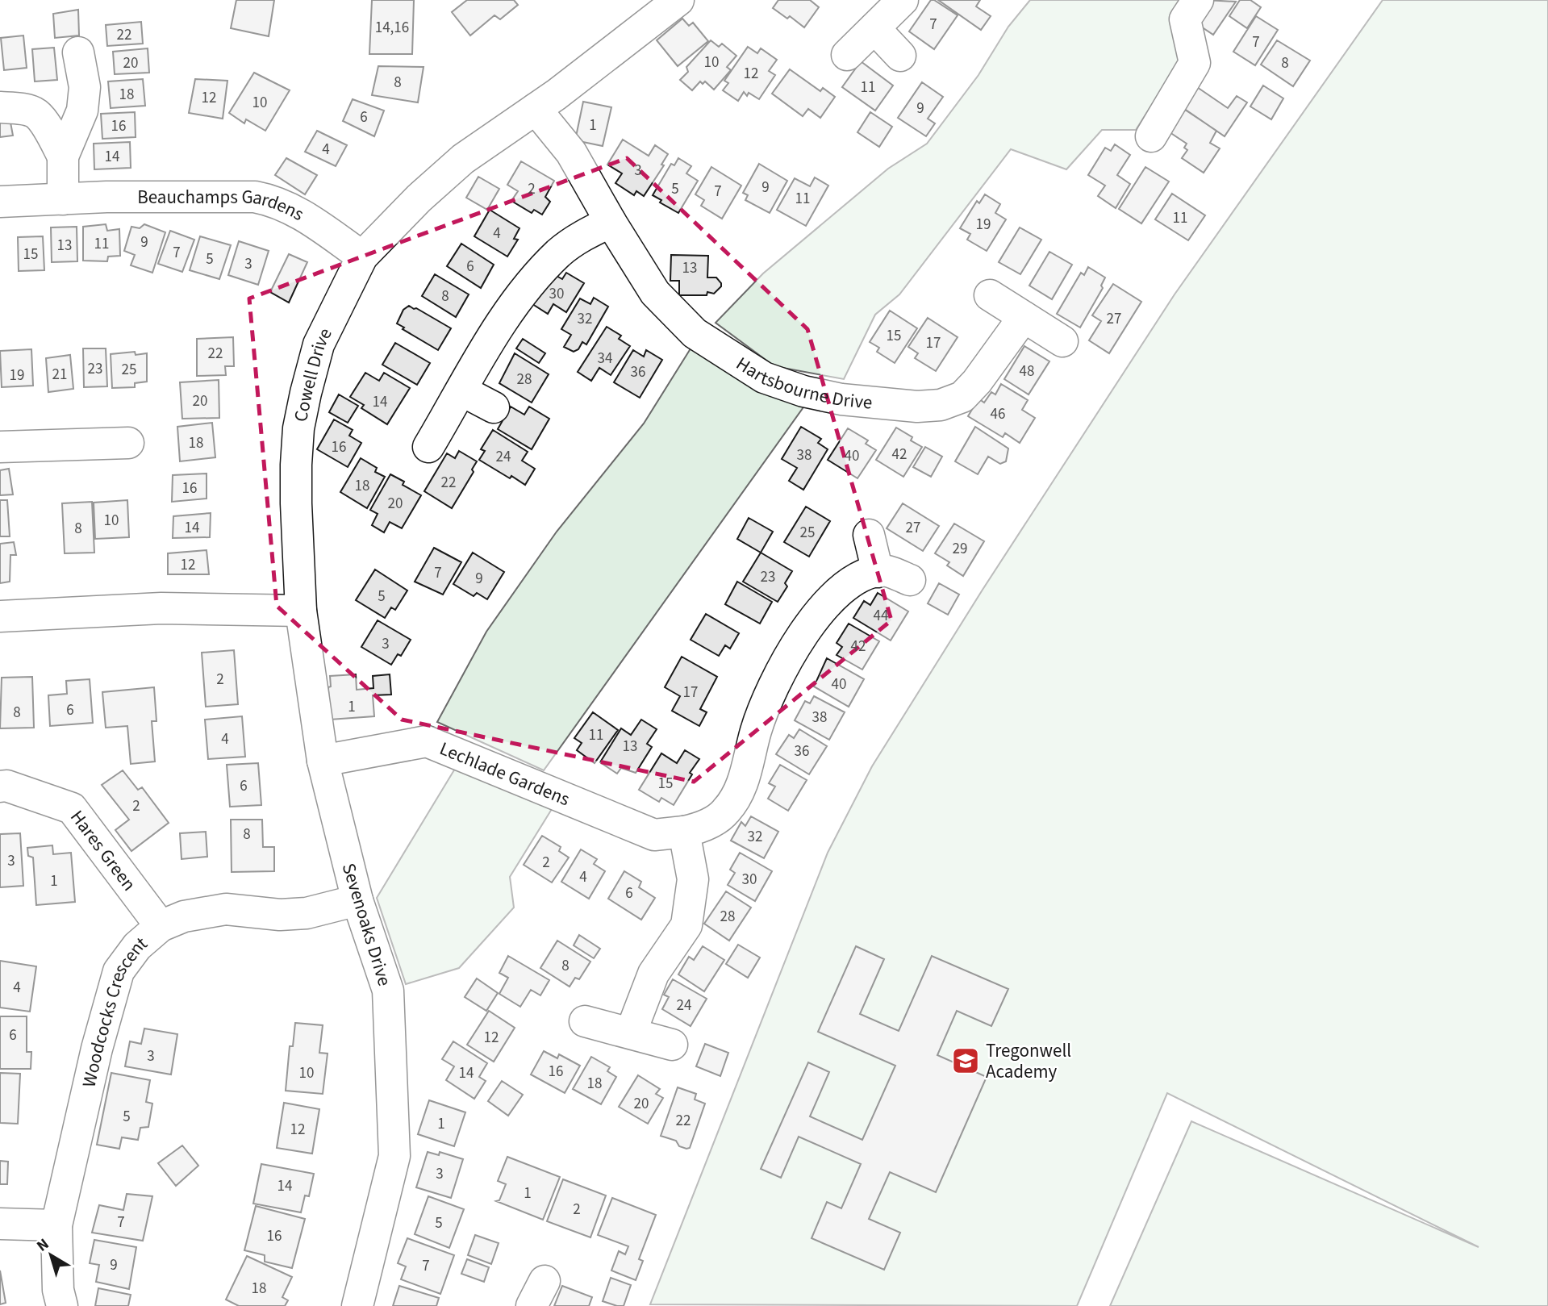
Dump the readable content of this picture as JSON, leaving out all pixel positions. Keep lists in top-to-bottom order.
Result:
{
  "streets": {
    "street": [
      "Beauchamps Gardens",
      "Cowell Drive",
      "Hartsbourne Drive",
      "Lechlade Gardens",
      "Hares Green",
      "Sevenoaks Drive",
      "Woodcocks Crescent"
    ]
  },
  "crossings": [
    ["Beauchamps Gardens", "Cowell Drive"],
    ["Cowell Drive", "Hartsbourne Drive"],
    ["Cowell Drive", "Sevenoaks Drive"],
    ["Lechlade Gardens", "Sevenoaks Drive"],
    ["Hares Green", "Woodcocks Crescent"],
    ["Sevenoaks Drive", "Woodcocks Crescent"]
  ],
  "places": {
    "school or university": ["Tregonwell Academy"]
  },
  "house_numbers": [
    "7",
    "14,16",
    "22",
    "7",
    "10",
    "20",
    "8",
    "12",
    "8",
    "11",
    "18",
    "12",
    "10",
    "9",
    "6",
    "1",
    "16",
    "4",
    "14",
    "3",
    "9",
    "2",
    "5",
    "7",
    "11",
    "11",
    "19",
    "4",
    "9",
    "11",
    "13",
    "7",
    "15",
    "5",
    "3",
    "6",
    "13",
    "30",
    "8",
    "32",
    "27",
    "15",
    "17",
    "22",
    "34",
    "23",
    "25",
    "48",
    "36",
    "21",
    "19",
    "28",
    "20",
    "14",
    "46",
    "18",
    "16",
    "42",
    "38",
    "40",
    "24",
    "22",
    "18",
    "16",
    "20",
    "10",
    "14",
    "27",
    "8",
    "25",
    "29",
    "12",
    "7",
    "23",
    "9",
    "5",
    "44",
    "3",
    "42",
    "2",
    "40",
    "17",
    "1",
    "6",
    "8",
    "38",
    "11",
    "4",
    "13",
    "36",
    "15",
    "6",
    "2",
    "8",
    "32",
    "3",
    "2",
    "4",
    "30",
    "1",
    "6",
    "28",
    "8",
    "4",
    "24",
    "6",
    "12",
    "3",
    "16",
    "10",
    "14",
    "18",
    "20",
    "5",
    "22",
    "1",
    "12",
    "3",
    "14",
    "1",
    "2",
    "7",
    "5",
    "16",
    "9",
    "7",
    "18"
  ],
  "north": "top left"
}
